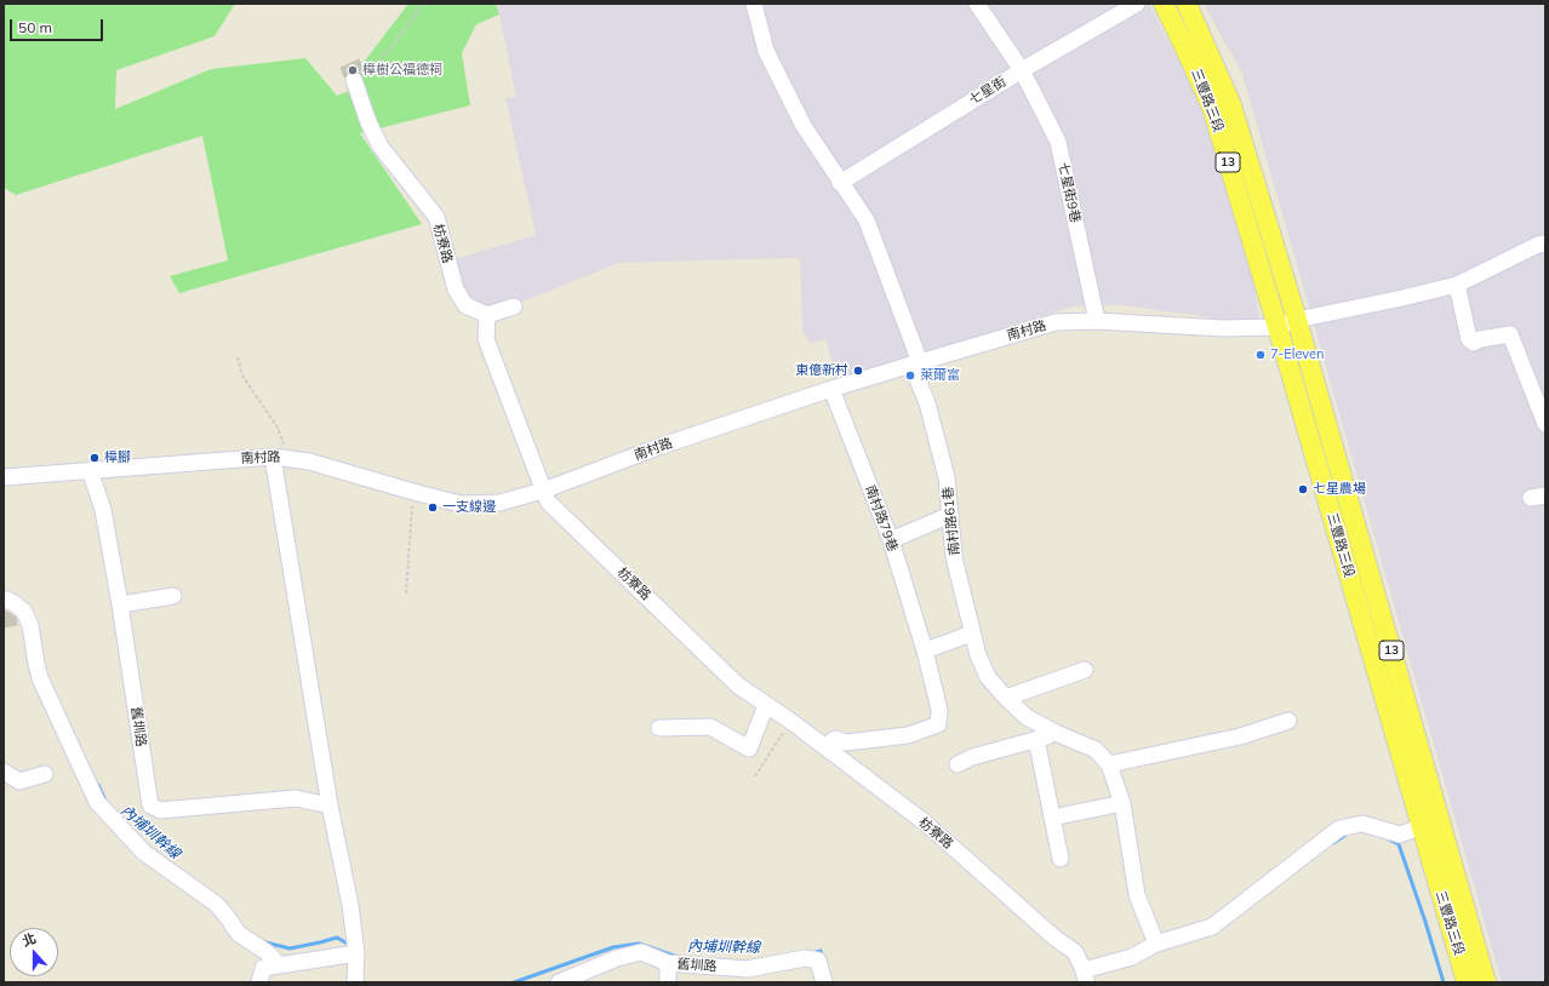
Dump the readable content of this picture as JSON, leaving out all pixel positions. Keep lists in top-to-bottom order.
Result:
{
  "streets": {
    "main road": ["三豐路三段", "13"],
    "street": [
      "七星街",
      "七星街9巷",
      "枋寮路",
      "南村路",
      "南村路79巷",
      "南村路61巷",
      "舊圳路"
    ]
  },
  "crossings": [
    ["七星街", "七星街9巷"],
    ["七星街", "南村路61巷"],
    ["三豐路三段", "南村路"],
    ["七星街9巷", "南村路"],
    ["枋寮路", "南村路"],
    ["枋寮路", "南村路79巷"],
    ["南村路", "南村路79巷"],
    ["南村路", "南村路61巷"],
    ["南村路", "舊圳路"]
  ],
  "water": ["內埔圳幹線"],
  "places": [
    "樟樹公福德祠",
    "7-Eleven",
    "東億新村",
    "萊爾富",
    "樟腳",
    "七星農場",
    "一支線邊"
  ],
  "scale_bar": "50 m",
  "north": "top"
}
